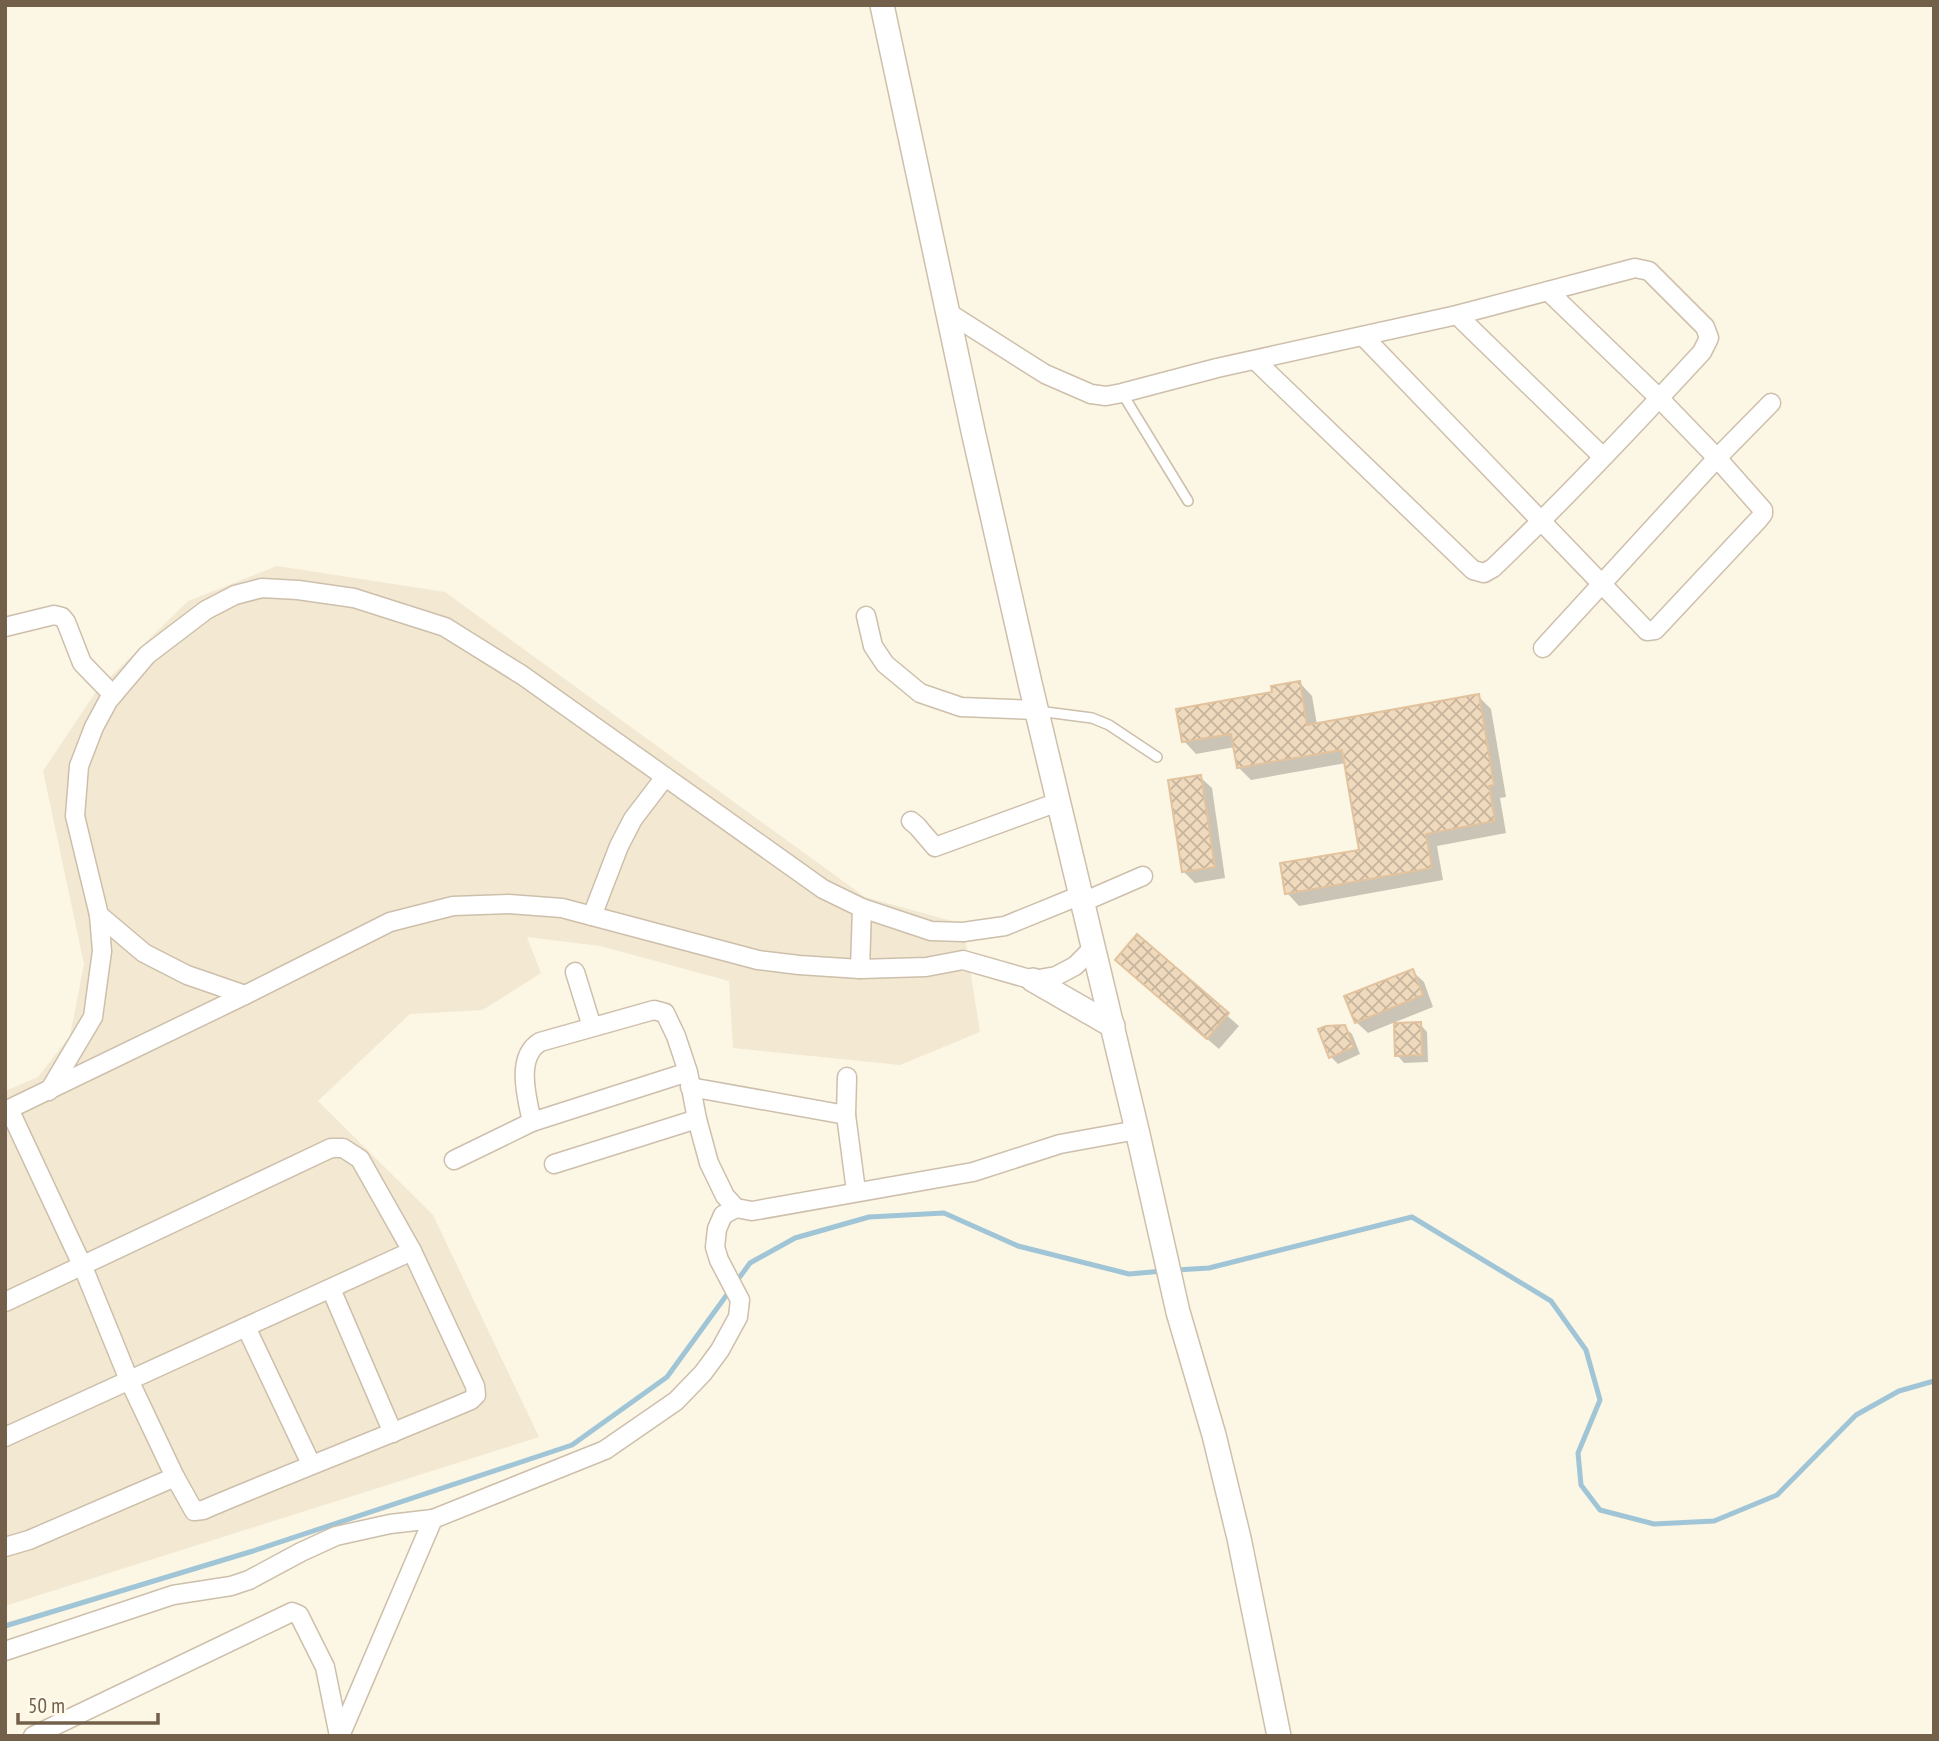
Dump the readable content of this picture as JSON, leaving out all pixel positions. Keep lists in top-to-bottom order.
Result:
{
  "scale_bar": "50 m"
}
